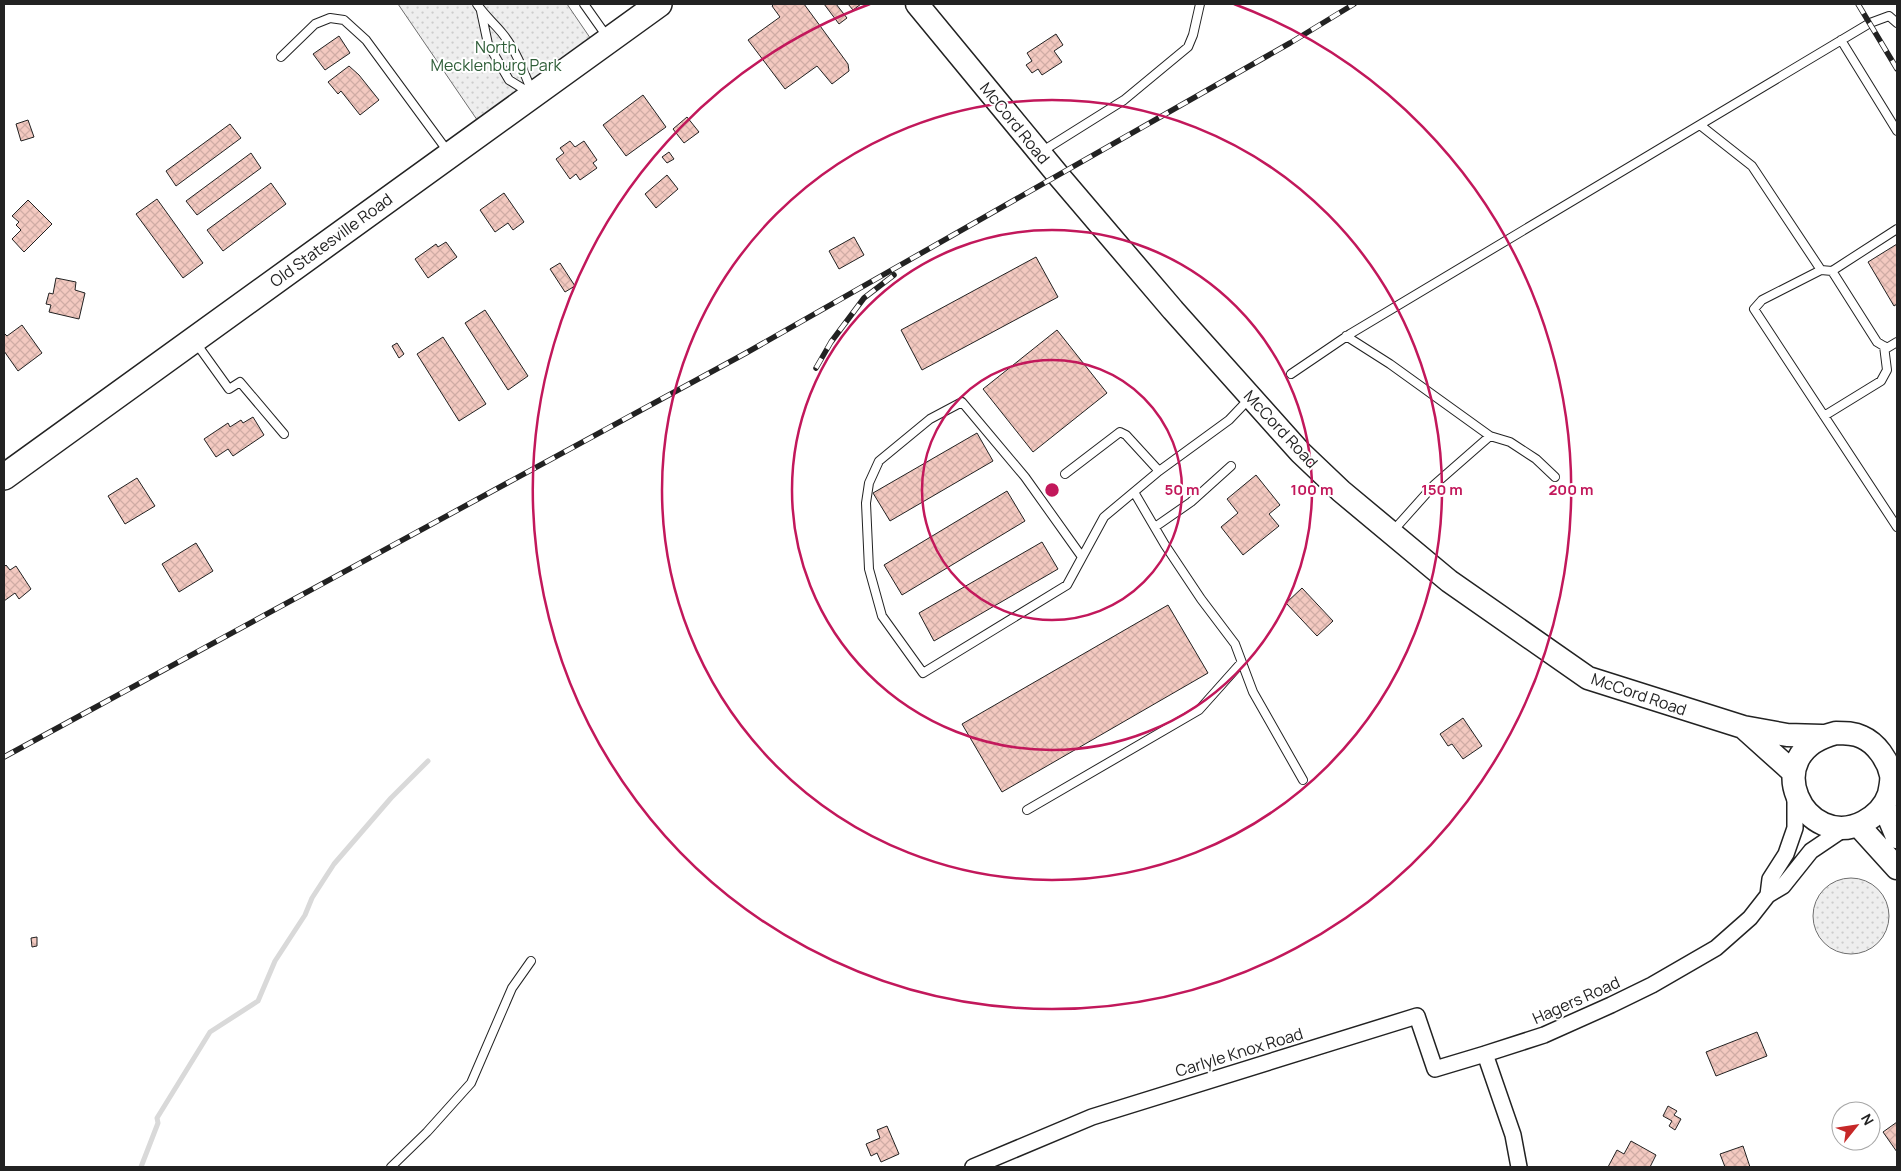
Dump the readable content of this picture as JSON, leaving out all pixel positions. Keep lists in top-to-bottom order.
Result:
{
  "streets": {
    "main road": ["Old Statesville Road"],
    "street": ["McCord Road", "Hagers Road", "Carlyle Knox Road"]
  },
  "crossings": [
    ["McCord Road", "Hagers Road"],
    ["Hagers Road", "Carlyle Knox Road"]
  ],
  "parks": ["North Mecklenburg Park"],
  "north": "top right",
  "rings": [
    "50 m",
    "100 m",
    "150 m",
    "200 m"
  ]
}
